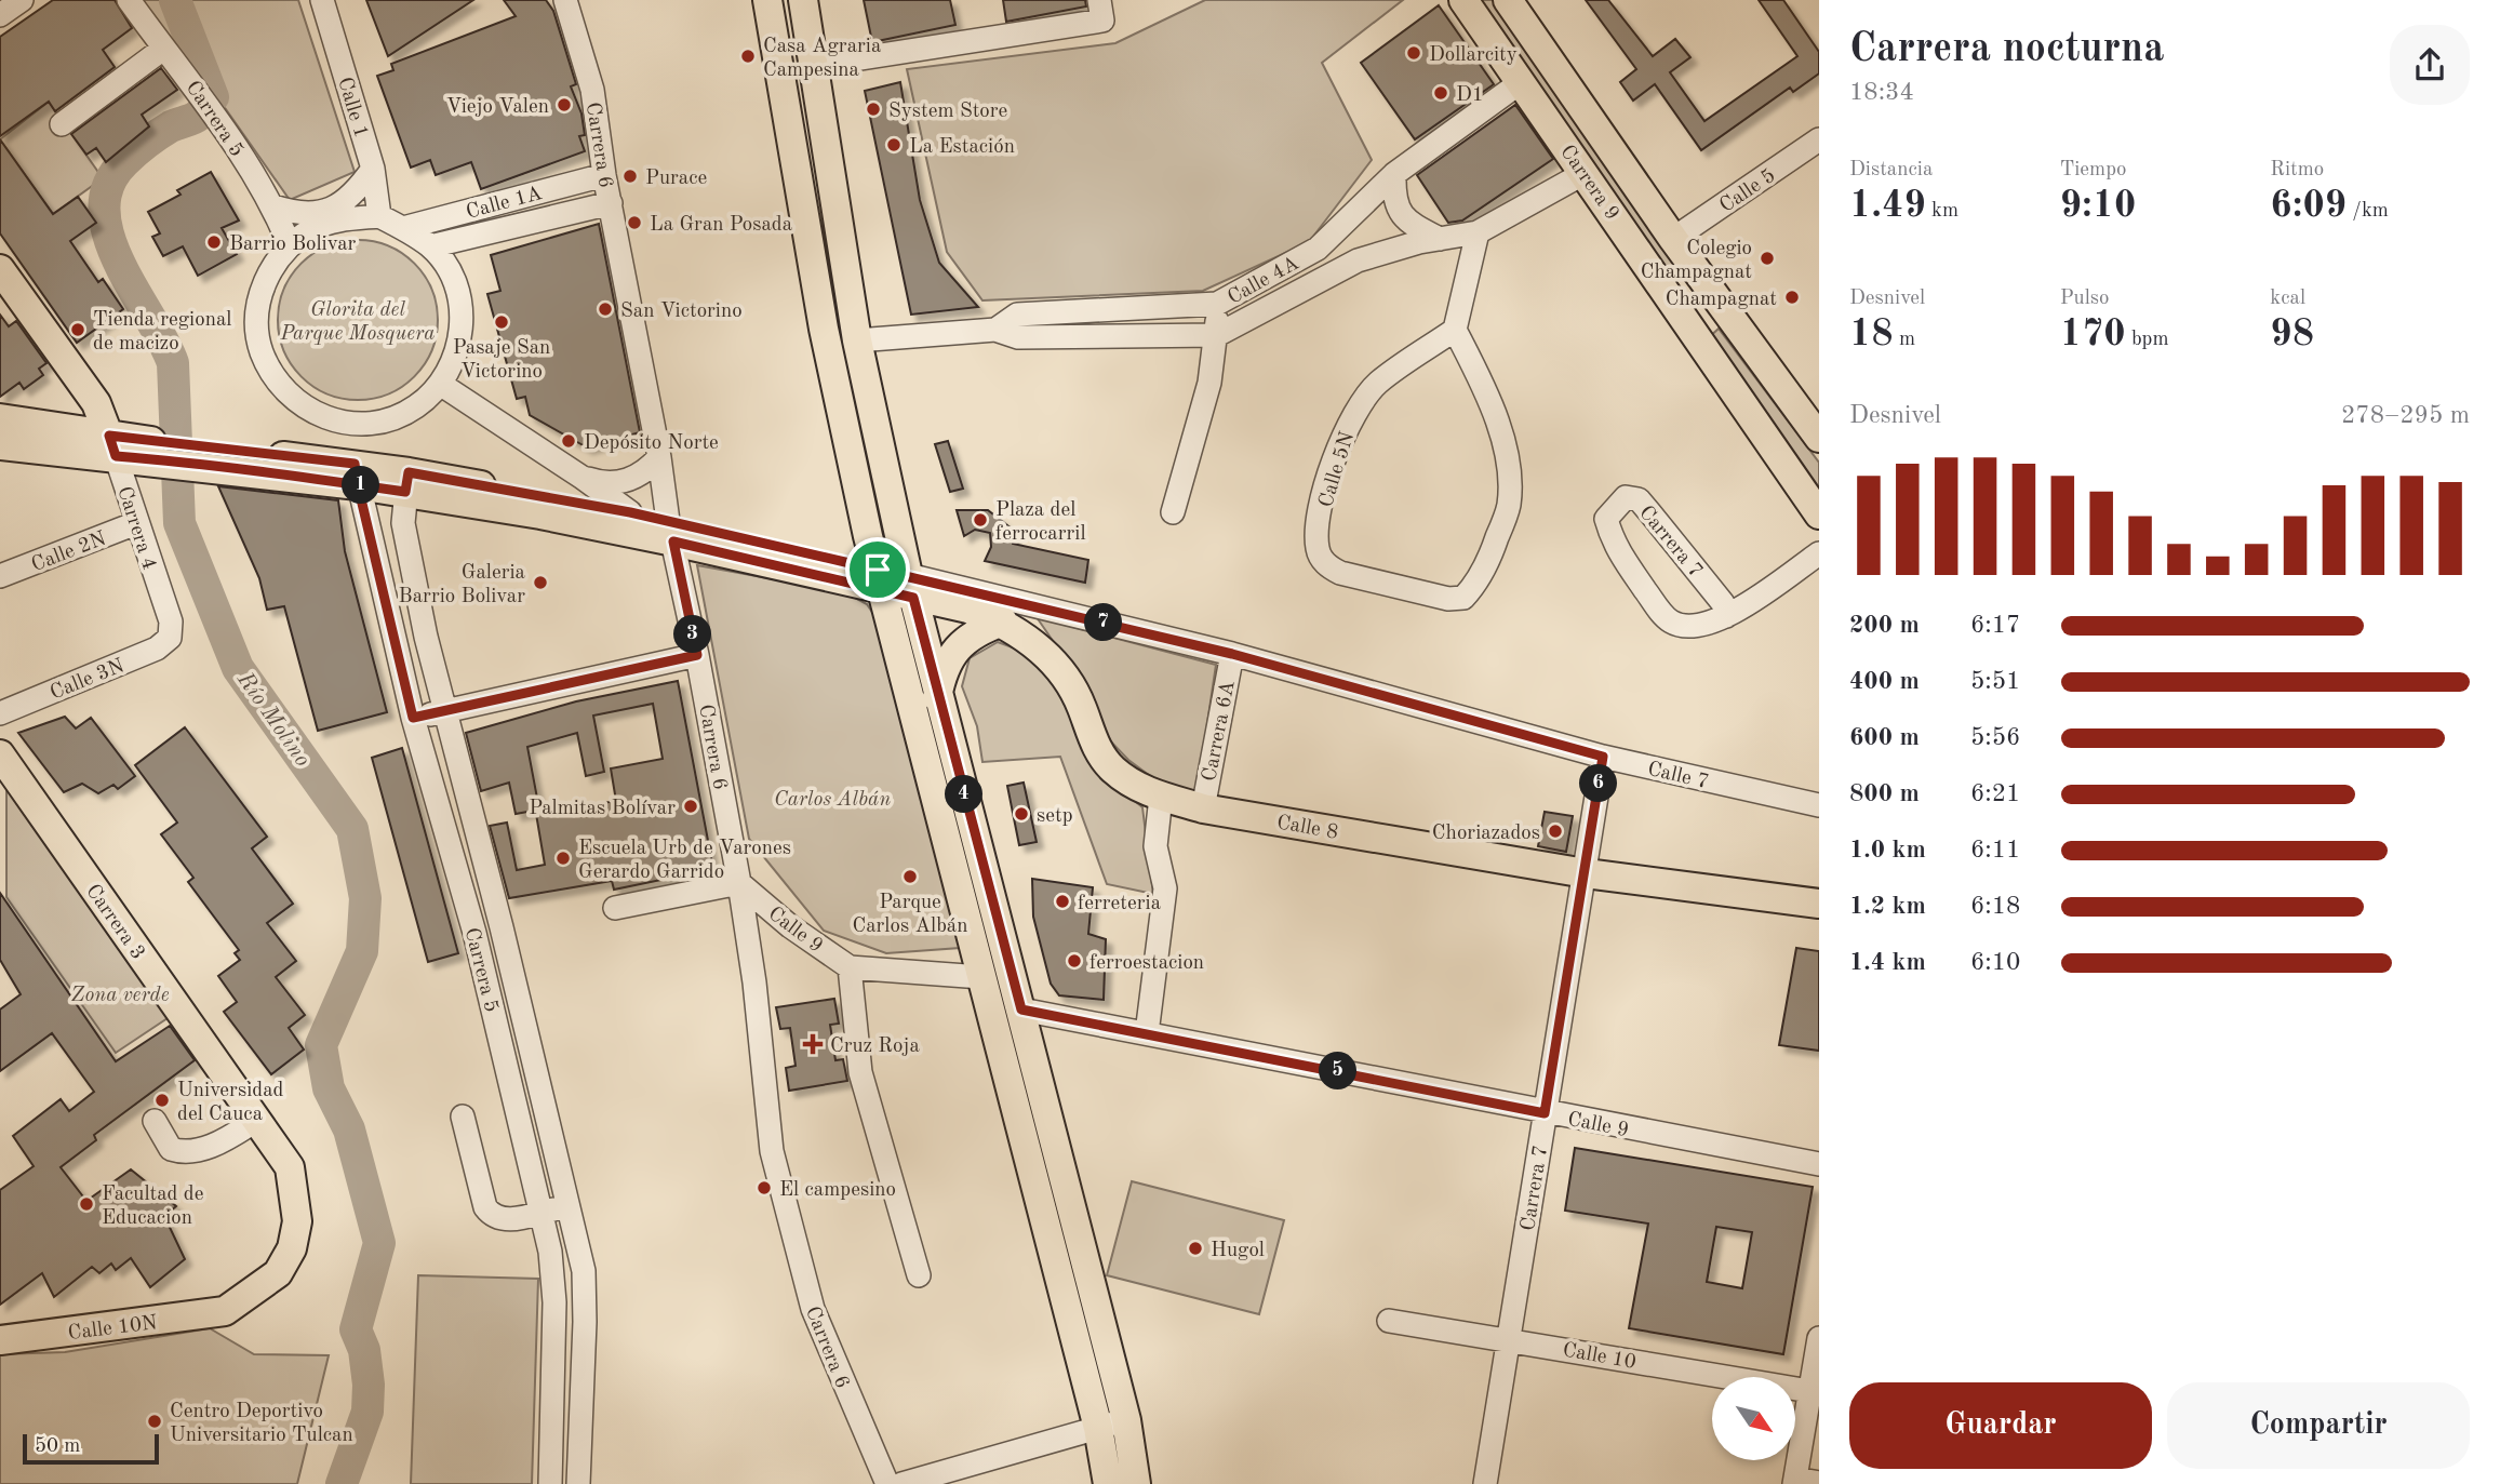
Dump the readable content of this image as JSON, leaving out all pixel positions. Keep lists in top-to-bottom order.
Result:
{
  "streets": {
    "main road": [
      "Carrera 9",
      "Carrera 4",
      "Calle 8",
      "Carrera 3",
      "Calle 10N"
    ],
    "street": [
      "Calle 1",
      "Carrera 5",
      "Carrera 6",
      "Calle 5",
      "Calle 1A",
      "Calle 4A",
      "Calle 5N",
      "Carrera 7",
      "Calle 2N",
      "Calle 3N",
      "Carrera 6A",
      "Calle 7",
      "Calle 9",
      "Calle 10"
    ]
  },
  "crossings": [
    ["Calle 1", "Carrera 5"],
    ["Calle 1", "Calle 1A"],
    ["Carrera 5", "Calle 1A"],
    ["Carrera 6", "Calle 1A"],
    ["Carrera 6", "Calle 9"],
    ["Carrera 9", "Calle 5"],
    ["Carrera 9", "Calle 4A"],
    ["Carrera 4", "Calle 2N"],
    ["Carrera 4", "Calle 3N"],
    ["Carrera 7", "Calle 7"],
    ["Carrera 7", "Calle 8"],
    ["Carrera 7", "Calle 9"],
    ["Carrera 7", "Calle 10"],
    ["Carrera 6A", "Calle 7"],
    ["Carrera 6A", "Calle 8"],
    ["Calle 7", "Calle 8"],
    ["Carrera 3", "Calle 10N"]
  ],
  "water": ["Río Molino"],
  "parks": ["Glorita del Parque Mosquera", "Carlos Albán", "Zona verde"],
  "places": {
    "other": [
      "Dollarcity",
      "Casa Agraria Campesina",
      "D1",
      "Viejo Valen",
      "System Store",
      "La Estación",
      "Purace",
      "La Gran Posada",
      "Barrio Bolivar",
      "Colegio Champagnat",
      "Champagnat",
      "San Victorino",
      "Pasaje San Victorino",
      "Tienda regional de macizo",
      "Depósito Norte",
      "Plaza del ferrocarril",
      "Galeria Barrio Bolivar",
      "Palmitas Bolívar",
      "setp",
      "Choriazados",
      "Escuela Urb de Varones Gerardo Garrido",
      "Parque Carlos Albán",
      "ferreteria",
      "ferroestacion",
      "Universidad del Cauca",
      "El campesino",
      "Facultad de Educacion",
      "Hugol",
      "Centro Deportivo Universitario Tulcan"
    ],
    "health": ["Cruz Roja"]
  },
  "scale_bar": "50 m",
  "north": "bottom right",
  "page": {
    "heading": ["Carrera nocturna", "18:34"],
    "stats": [
      ["Distancia", "1.49 km"],
      ["Tiempo", "9:10"],
      ["Ritmo", "6:09 /km"],
      ["Desnivel", "18 m"],
      ["Pulso", "170 bpm"],
      ["kcal", "98"]
    ],
    "chart": ["Desnivel", "278–295 m"],
    "pins": [
      "1",
      "7",
      "3",
      "6",
      "4",
      "5"
    ],
    "list": [
      {
        "name": "200 m",
        "note": "6:17"
      },
      {
        "name": "400 m",
        "note": "5:51"
      },
      {
        "name": "600 m",
        "note": "5:56"
      },
      {
        "name": "800 m",
        "note": "6:21"
      },
      {
        "name": "1.0 km",
        "note": "6:11"
      },
      {
        "name": "1.2 km",
        "note": "6:18"
      },
      {
        "name": "1.4 km",
        "note": "6:10"
      }
    ],
    "buttons": ["Guardar", "Compartir"],
    "scale": "50 m"
  }
}
